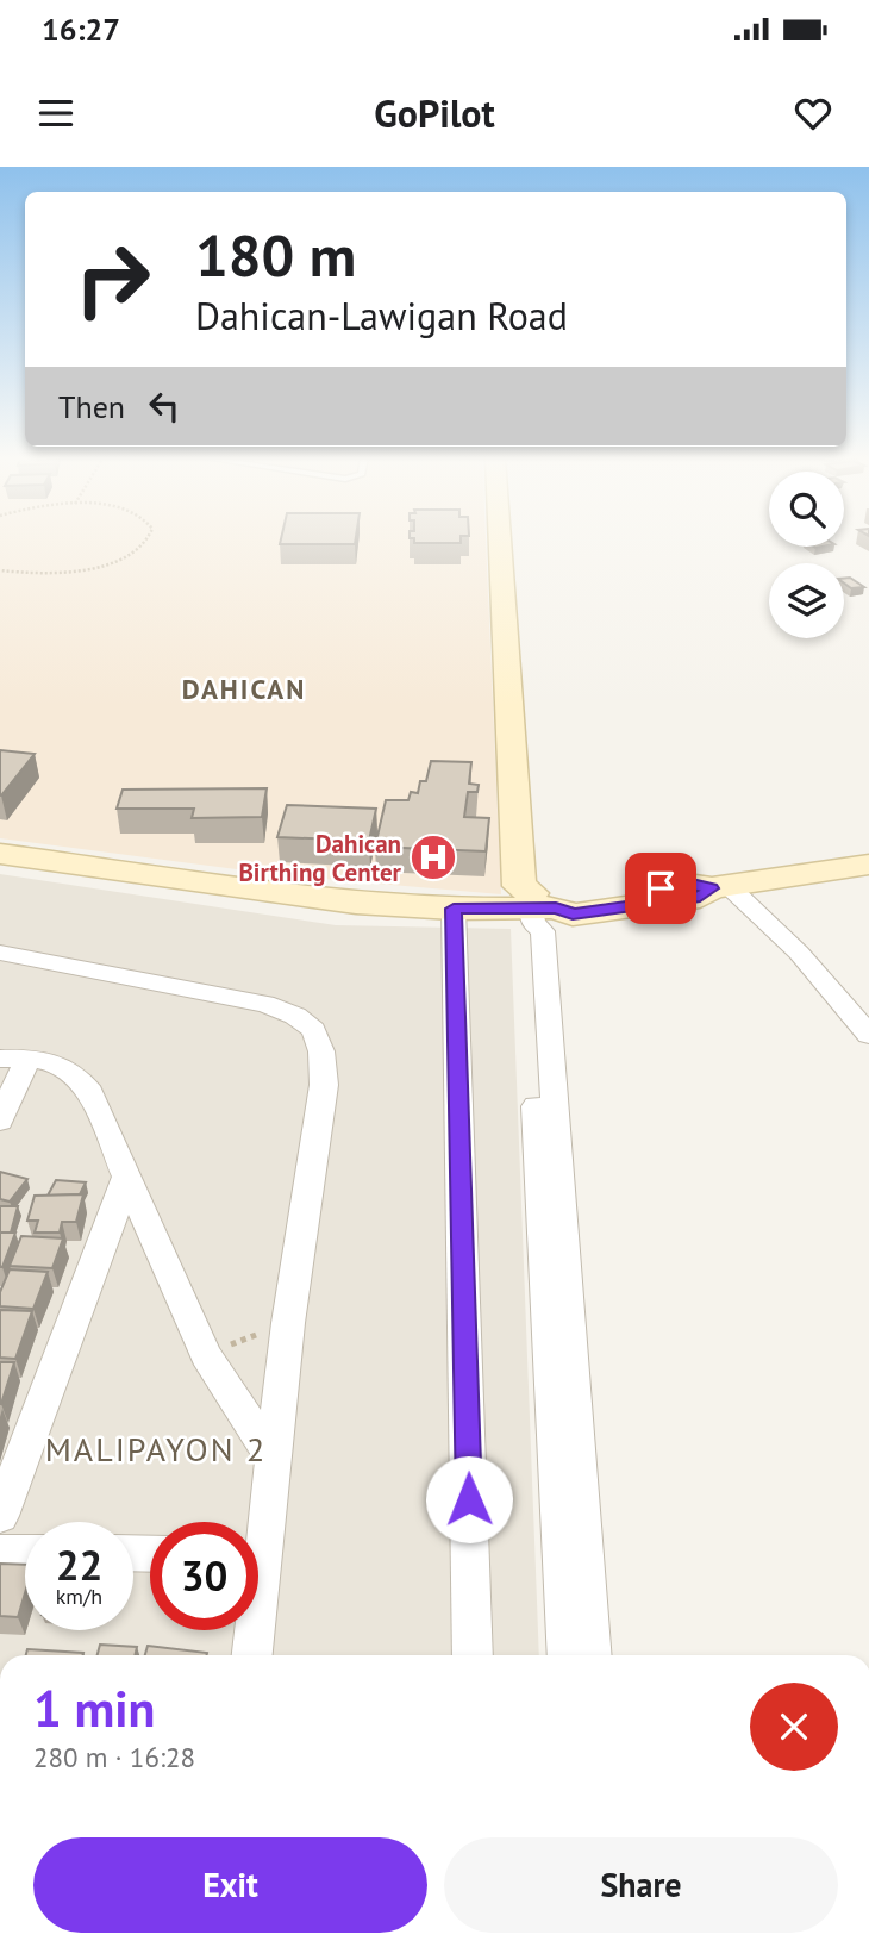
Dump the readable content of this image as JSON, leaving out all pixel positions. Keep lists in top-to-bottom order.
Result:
{
  "districts": ["DAHICAN", "MALIPAYON 2"],
  "places": {
    "hospital": ["Dahican Birthing Center"]
  },
  "page": {
    "status": "16:27",
    "header": "GoPilot",
    "turn": ["180 m", "Dahican-Lawigan Road"],
    "then": "Then",
    "speed": "22 km/h",
    "limit": "30",
    "heading": ["1 min", "280 m · 16:28"],
    "buttons": ["Exit", "Share"]
  }
}
